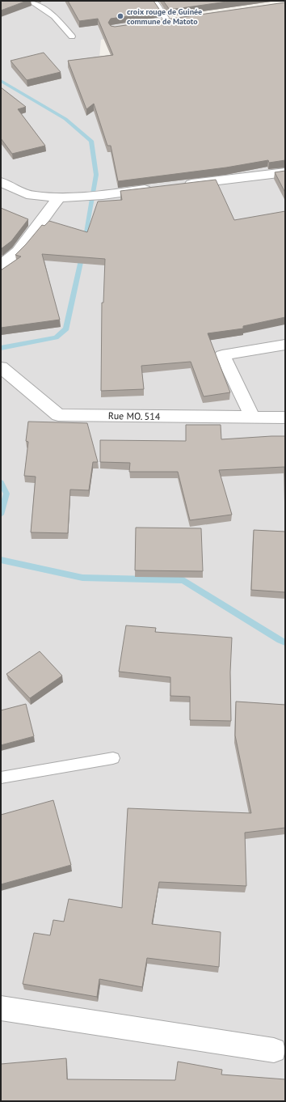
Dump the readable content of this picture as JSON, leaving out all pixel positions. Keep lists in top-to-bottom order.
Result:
{
  "streets": {
    "street": ["Rue MO. 514"]
  },
  "places": ["croix rouge de Guinée commune de Matoto"]
}
